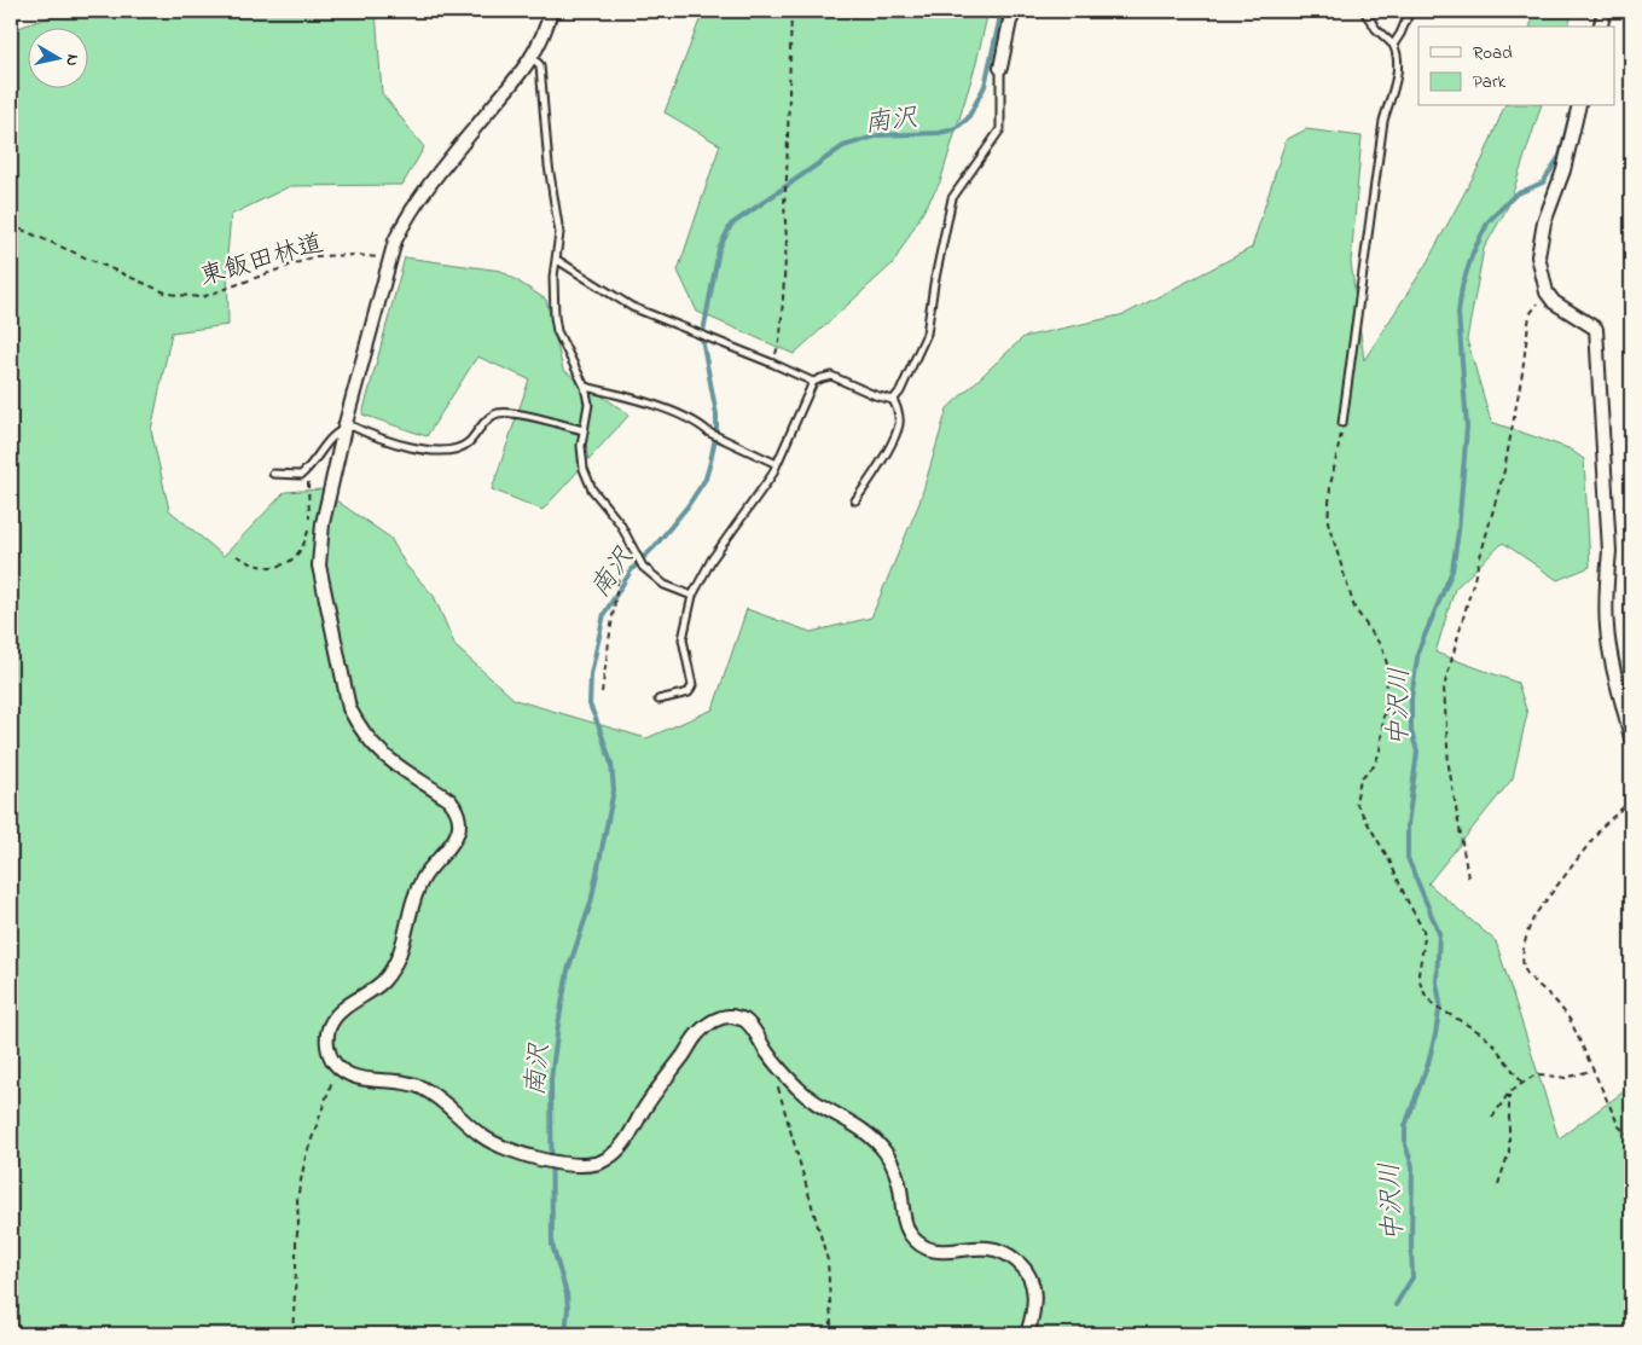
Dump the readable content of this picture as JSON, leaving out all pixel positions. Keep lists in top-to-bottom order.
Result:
{
  "streets": {
    "path": ["東飯田林道"]
  },
  "water": ["南沢", "中沢川"],
  "legend": ["Road", "Park"],
  "north": "right"
}
